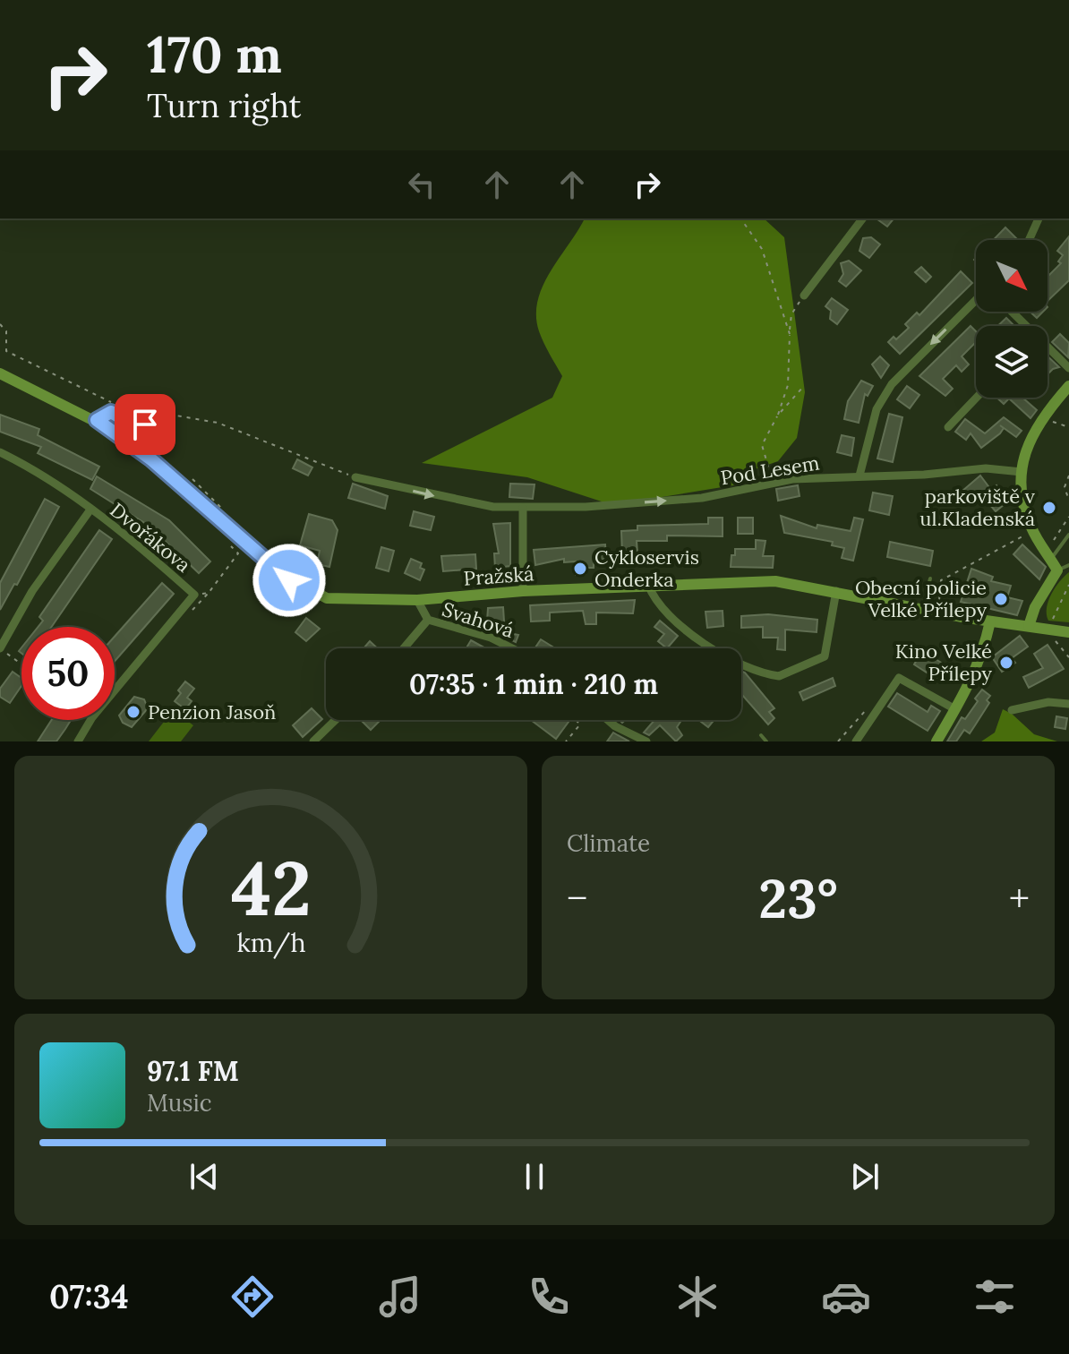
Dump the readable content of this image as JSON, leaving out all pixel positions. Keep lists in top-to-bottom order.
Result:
{
  "streets": {
    "main road": ["Pražská"],
    "street": ["Pod Lesem", "Dvořákova", "Svahová"]
  },
  "crossings": [
    ["Pražská", "Svahová"]
  ],
  "one_way": ["Pod Lesem"],
  "places": [
    "parkoviště v ul.Kladenská",
    "Cykloservis Onderka",
    "Obecní policie Velké Přílepy",
    "Kino Velké Přílepy",
    "Penzion Jasoň"
  ],
  "north": "bottom right",
  "page": {
    "turn": ["170 m", "Turn right"],
    "limit": "50",
    "trip": "07:35 · 1 min · 210 m",
    "tile": "Climate",
    "heat": ["−", "23°", "+"],
    "song": ["97.1 FM", "Music"],
    "tabs": "07:34",
    "gauge": ["42", "km/h"]
  }
}
